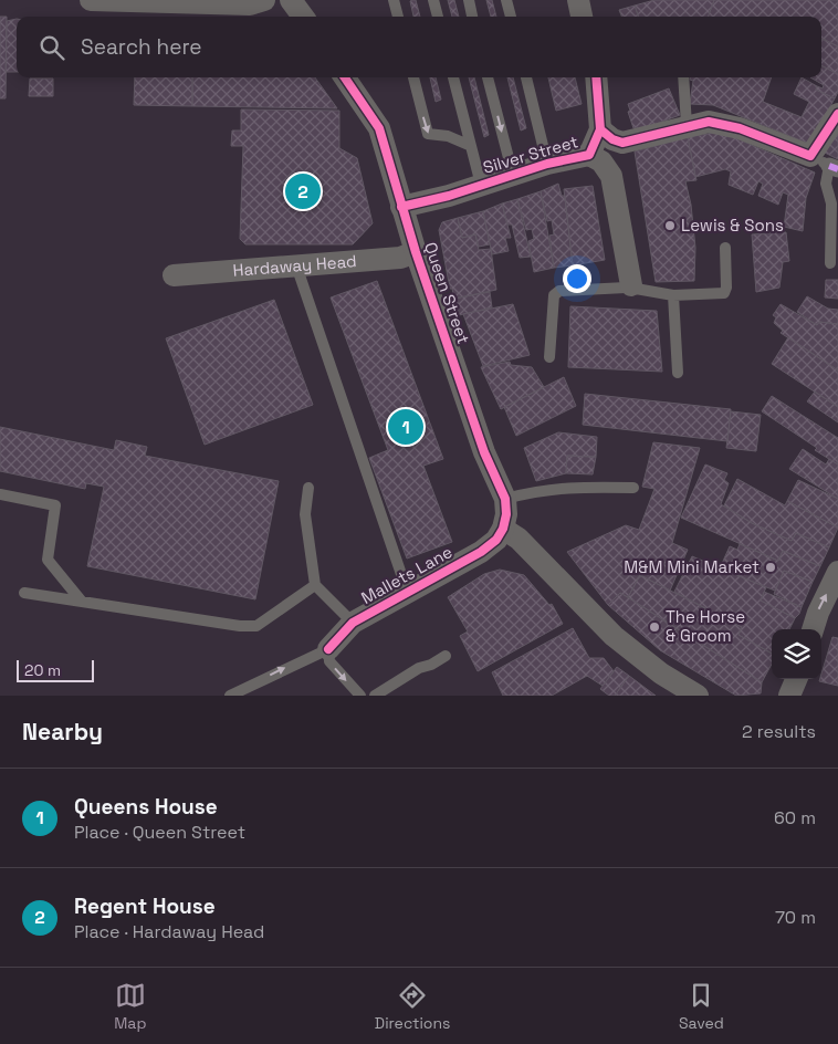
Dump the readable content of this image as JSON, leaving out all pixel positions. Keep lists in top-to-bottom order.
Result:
{
  "streets": {
    "street": [
      "Silver Street",
      "Hardaway Head",
      "Queen Street",
      "Mallets Lane"
    ]
  },
  "crossings": [
    ["Silver Street", "Queen Street"],
    ["Hardaway Head", "Queen Street"],
    ["Queen Street", "Mallets Lane"]
  ],
  "places": ["Lewis & Sons", "M&M Mini Market", "The Horse & Groom"],
  "scale_bar": "20 m",
  "page": {
    "search": "Search here",
    "pins": ["2", "1"],
    "scale": "20 m",
    "heading": ["Nearby", "2 results"],
    "list": [
      {
        "mark": "1",
        "name": "Queens House",
        "note": "Place · Queen Street",
        "value": "60 m"
      },
      {
        "mark": "2",
        "name": "Regent House",
        "note": "Place · Hardaway Head",
        "value": "70 m"
      }
    ],
    "nav": ["Map", "Directions", "Saved"]
  }
}
